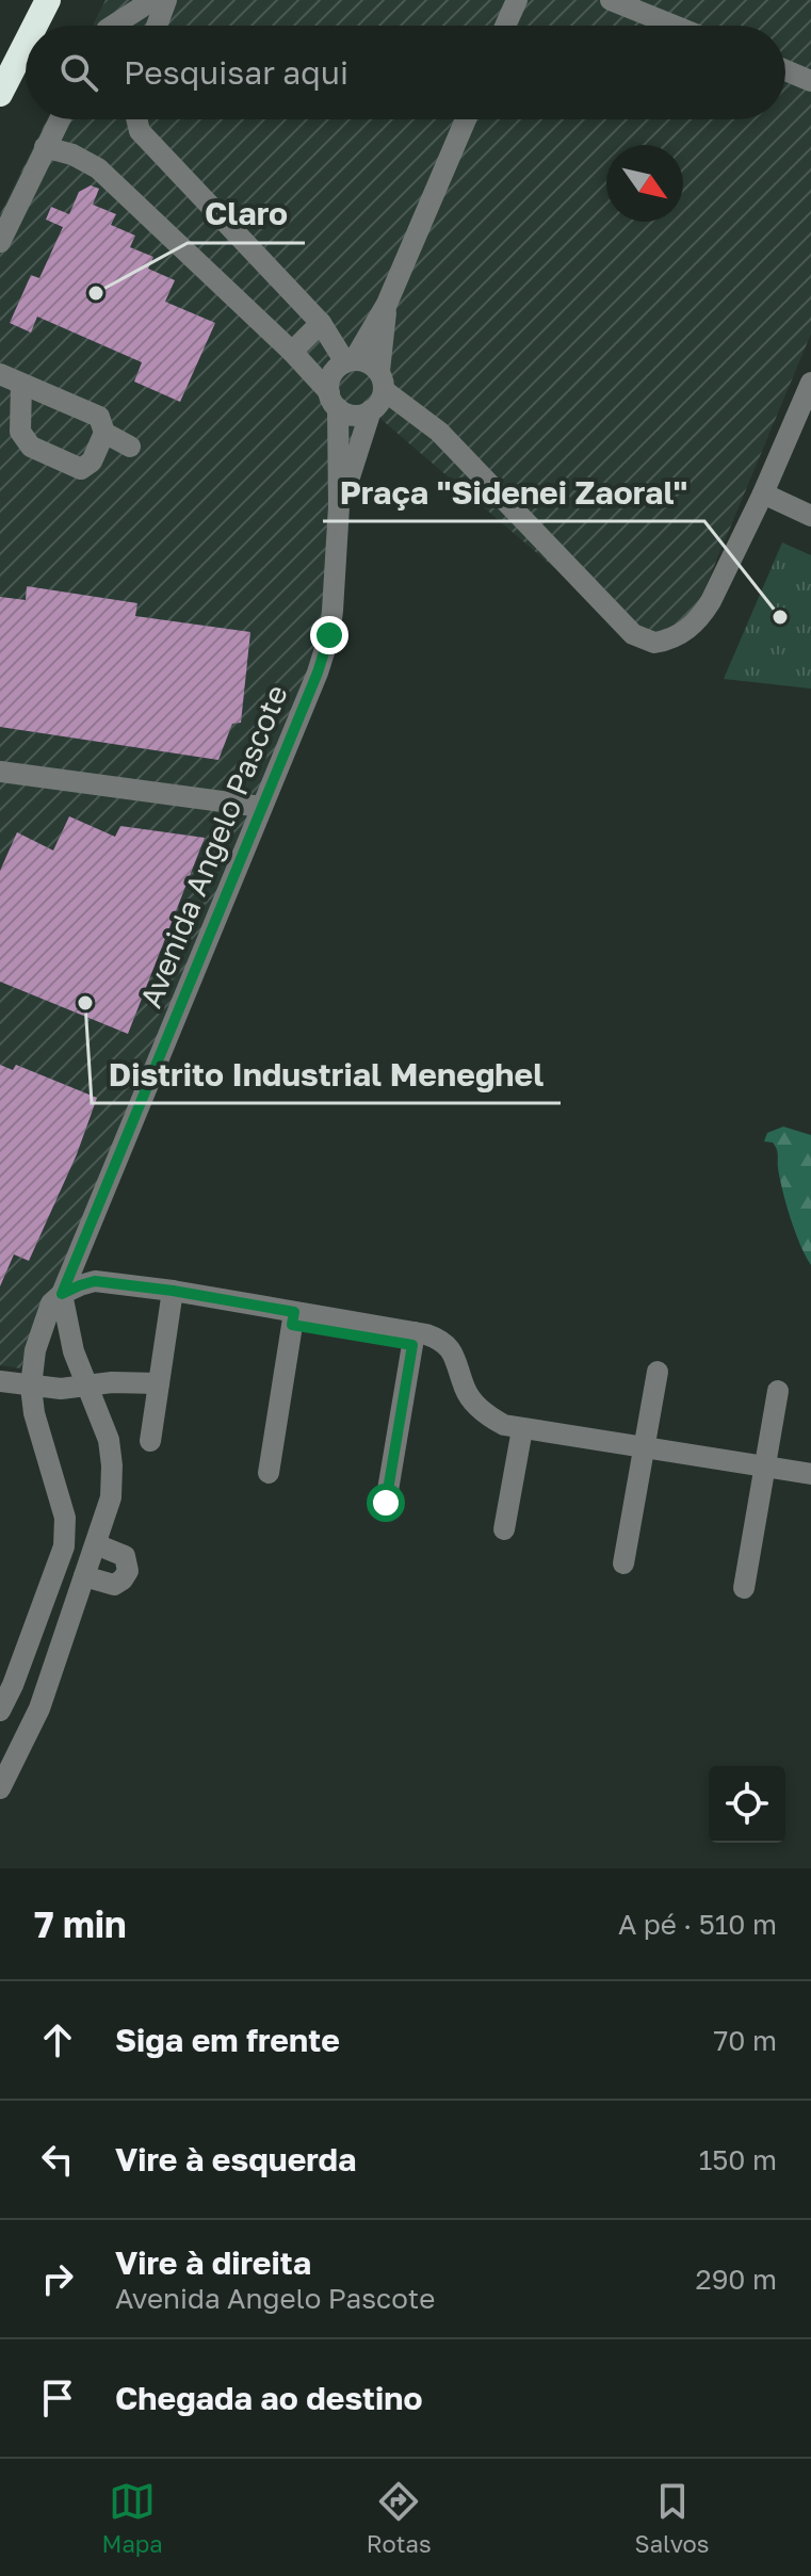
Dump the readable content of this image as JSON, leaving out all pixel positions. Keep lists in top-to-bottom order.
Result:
{
  "streets": {
    "street": ["Avenida Angelo Pascote"]
  },
  "places": ["Claro", "Praça \"Sidenei Zaoral\"", "Distrito Industrial Meneghel"],
  "north": "bottom right",
  "page": {
    "search": "Pesquisar aqui",
    "heading": ["7 min", "A pé · 510 m"],
    "list": [
      ["Siga em frente", "70 m"],
      ["Vire à esquerda", "150 m"],
      ["Vire à direita", "Avenida Angelo Pascote", "290 m"],
      "Chegada ao destino"
    ],
    "nav": ["Mapa", "Rotas", "Salvos"]
  }
}
